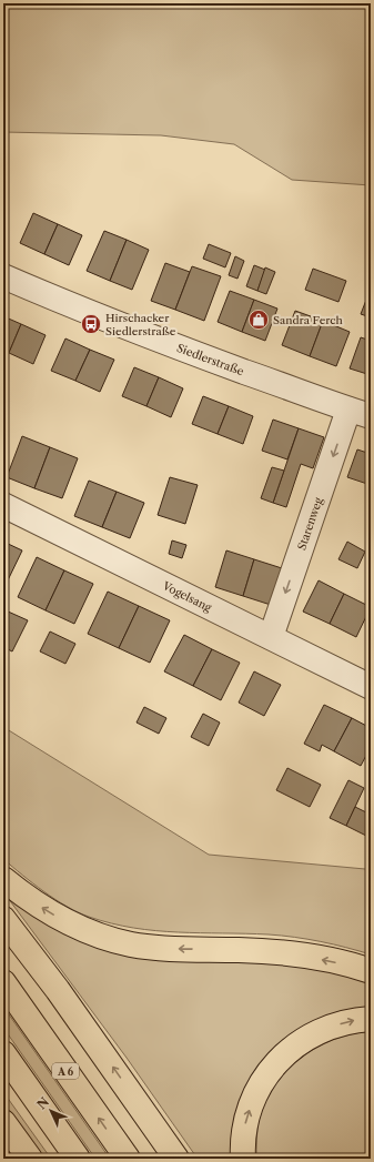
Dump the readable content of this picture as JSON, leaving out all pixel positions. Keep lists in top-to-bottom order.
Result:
{
  "streets": {
    "highway": ["A 6"],
    "street": ["Siedlerstraße", "Starenweg", "Vogelsang"]
  },
  "crossings": [
    ["Siedlerstraße", "Starenweg"],
    ["Starenweg", "Vogelsang"]
  ],
  "one_way": ["Starenweg"],
  "places": {
    "shop": ["Sandra Ferch"],
    "bus stop": ["Hirschacker Siedlerstraße"]
  },
  "north": "top left"
}
